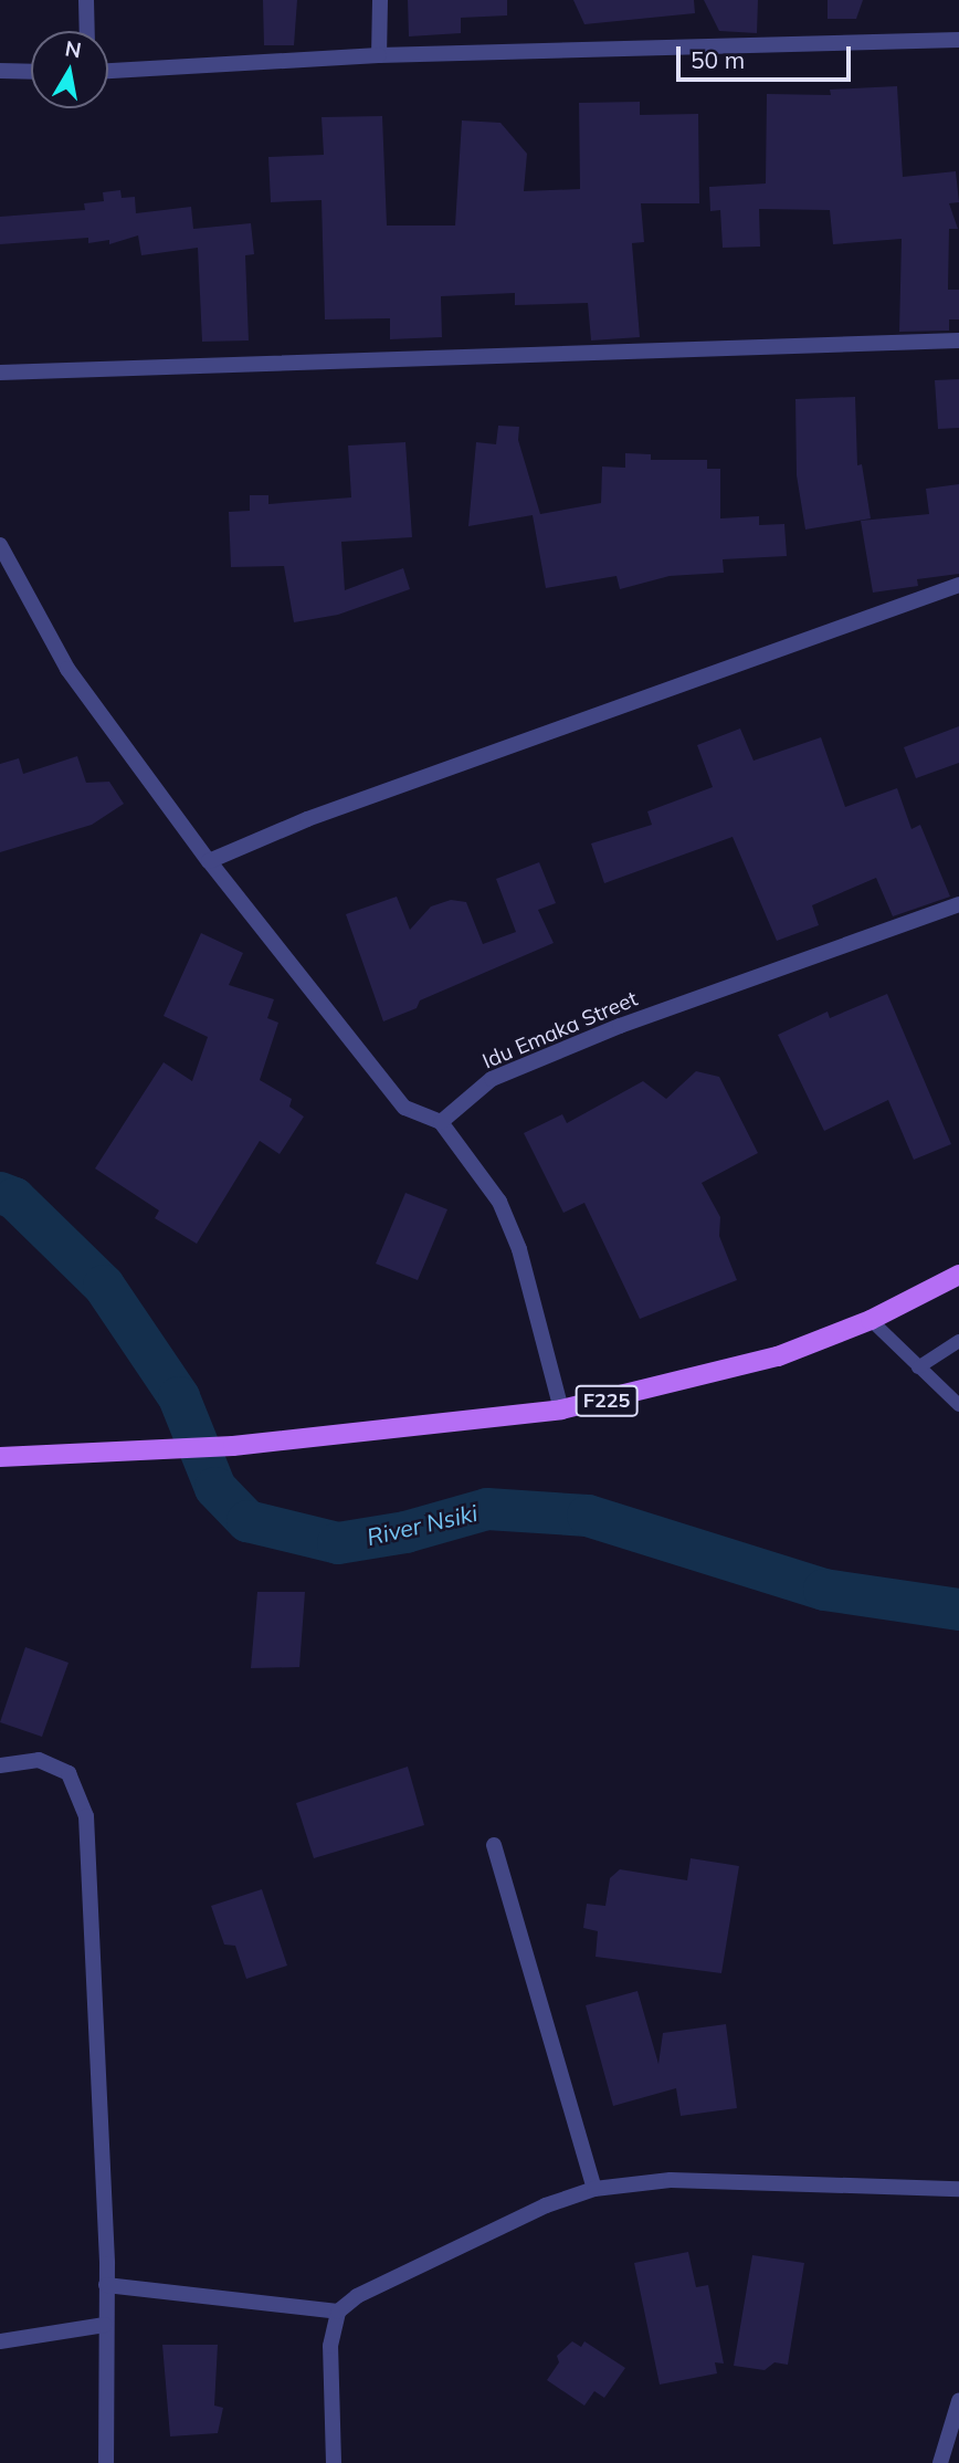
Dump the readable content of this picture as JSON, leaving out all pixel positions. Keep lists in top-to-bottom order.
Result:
{
  "streets": {
    "main road": ["F225"],
    "street": ["Idu Emaka Street"]
  },
  "water": ["River Nsiki"],
  "scale_bar": "50 m",
  "north": "top"
}
